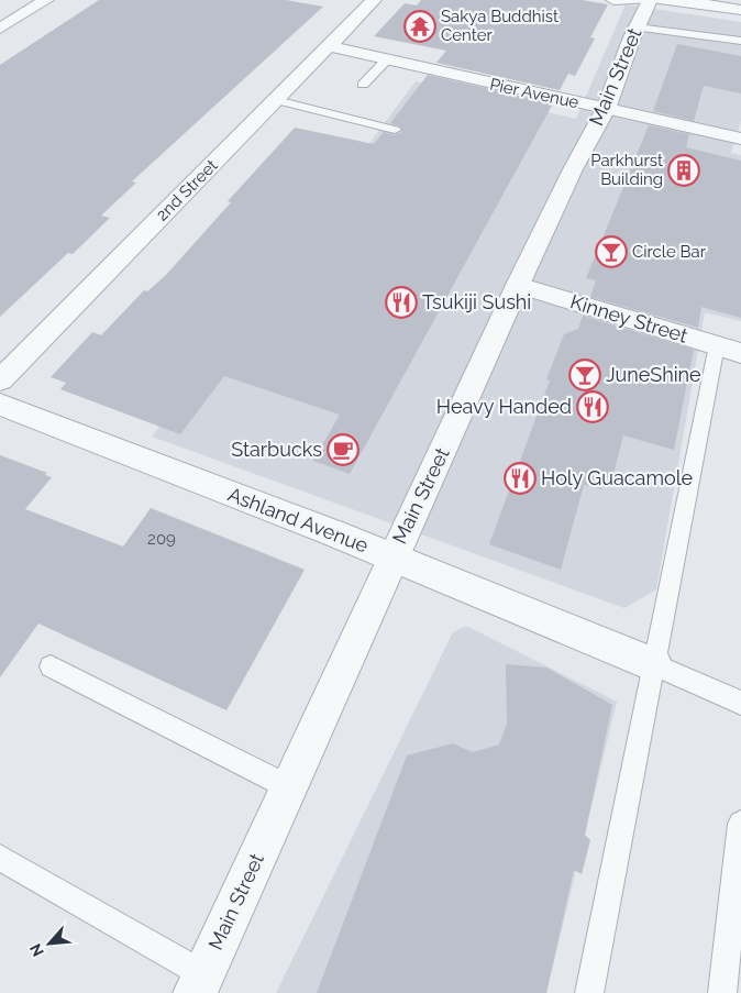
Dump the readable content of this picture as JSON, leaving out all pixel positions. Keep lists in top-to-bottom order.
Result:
{
  "streets": {
    "street": [
      "Main Street",
      "Pier Avenue",
      "2nd Street",
      "Kinney Street",
      "Ashland Avenue"
    ]
  },
  "crossings": [
    ["Main Street", "Pier Avenue"],
    ["Main Street", "Kinney Street"],
    ["Main Street", "Ashland Avenue"],
    ["Pier Avenue", "2nd Street"]
  ],
  "places": {
    "temple": ["Sakya Buddhist Center"],
    "building": ["Parkhurst Building"],
    "bar": ["Circle Bar", "JuneShine"],
    "restaurant": ["Tsukiji Sushi", "Heavy Handed", "Holy Guacamole"],
    "cafe": ["Starbucks"]
  },
  "house_numbers": ["209"],
  "north": "bottom left"
}
